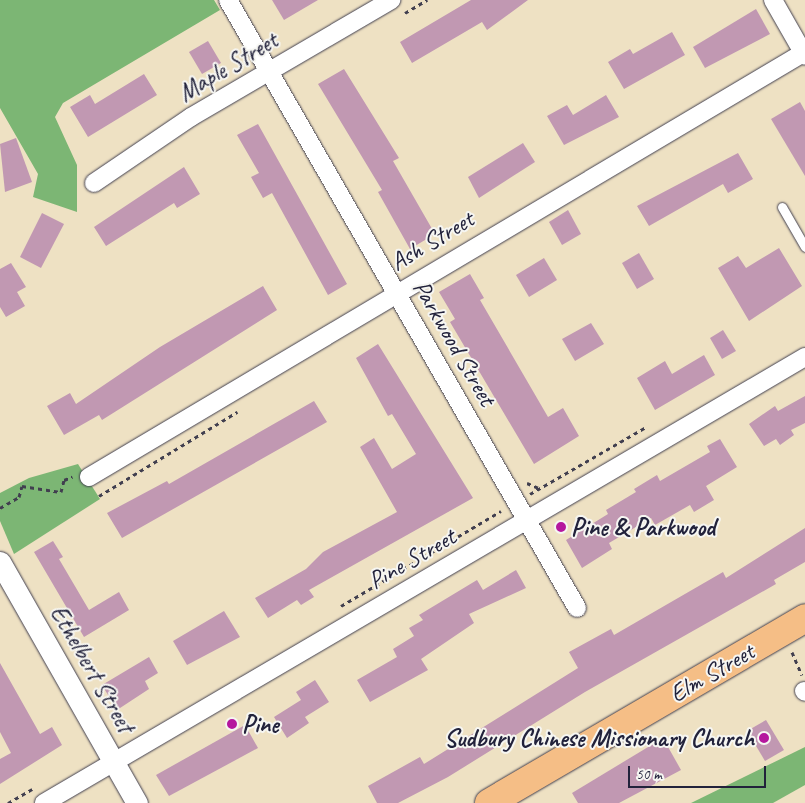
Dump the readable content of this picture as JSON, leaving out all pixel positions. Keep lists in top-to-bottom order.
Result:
{
  "streets": {
    "main road": ["Elm Street"],
    "street": [
      "Maple Street",
      "Ash Street",
      "Parkwood Street",
      "Pine Street",
      "Ethelbert Street"
    ]
  },
  "crossings": [
    ["Maple Street", "Parkwood Street"],
    ["Ash Street", "Parkwood Street"],
    ["Parkwood Street", "Pine Street"],
    ["Pine Street", "Ethelbert Street"]
  ],
  "places": ["Pine & Parkwood", "Pine", "Sudbury Chinese Missionary Church"],
  "scale_bar": "50 m"
}
